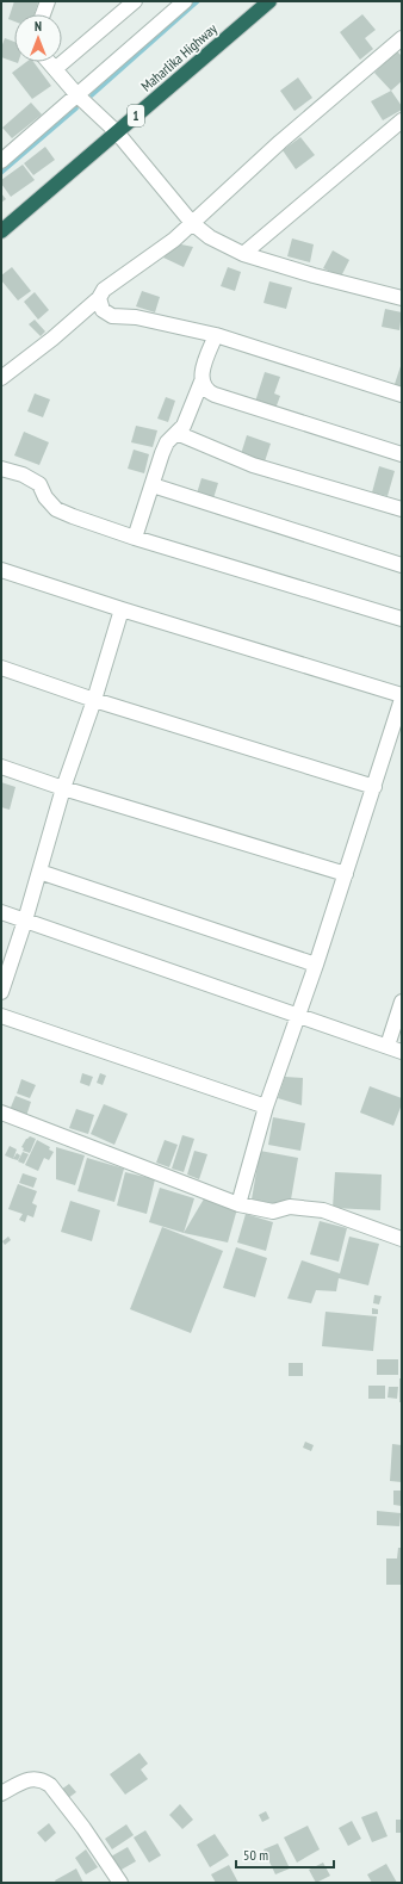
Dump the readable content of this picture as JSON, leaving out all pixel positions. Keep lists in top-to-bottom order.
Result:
{
  "streets": {
    "highway": ["Maharlika Highway", "1"]
  },
  "scale_bar": "50 m",
  "north": "top"
}
